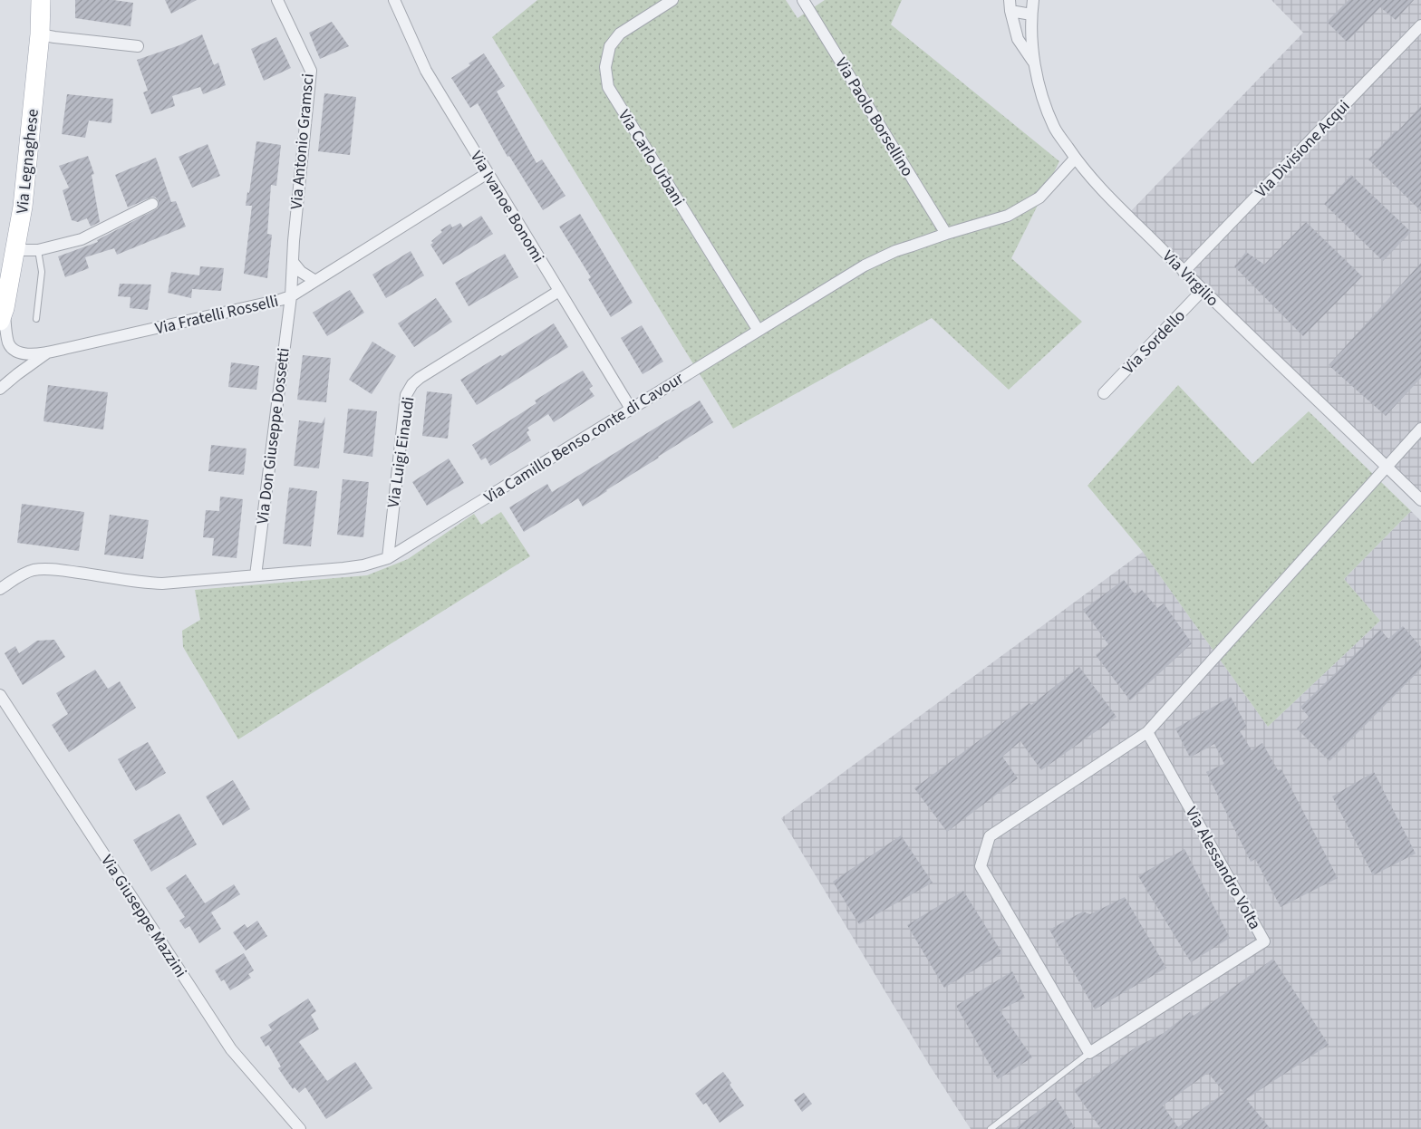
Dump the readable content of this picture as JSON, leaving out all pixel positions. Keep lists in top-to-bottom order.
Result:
{
  "streets": {
    "main road": ["Via Legnaghese"],
    "street": [
      "Via Paolo Borsellino",
      "Via Antonio Gramsci",
      "Via Divisione Acqui",
      "Via Carlo Urbani",
      "Via Ivanoe Bonomi",
      "Via Virgilio",
      "Via Fratelli Rosselli",
      "Via Sordello",
      "Via Don Giuseppe Dossetti",
      "Via Camillo Benso conte di Cavour",
      "Via Luigi Einaudi",
      "Via Alessandro Volta",
      "Via Giuseppe Mazzini"
    ]
  },
  "crossings": [
    ["Via Paolo Borsellino", "Via Camillo Benso conte di Cavour"],
    ["Via Antonio Gramsci", "Via Fratelli Rosselli"],
    ["Via Antonio Gramsci", "Via Don Giuseppe Dossetti"],
    ["Via Divisione Acqui", "Via Virgilio"],
    ["Via Carlo Urbani", "Via Camillo Benso conte di Cavour"],
    ["Via Legnaghese", "Via Fratelli Rosselli"],
    ["Via Ivanoe Bonomi", "Via Fratelli Rosselli"],
    ["Via Ivanoe Bonomi", "Via Camillo Benso conte di Cavour"],
    ["Via Ivanoe Bonomi", "Via Luigi Einaudi"],
    ["Via Virgilio", "Via Sordello"],
    ["Via Virgilio", "Via Camillo Benso conte di Cavour"],
    ["Via Fratelli Rosselli", "Via Don Giuseppe Dossetti"],
    ["Via Don Giuseppe Dossetti", "Via Camillo Benso conte di Cavour"],
    ["Via Camillo Benso conte di Cavour", "Via Luigi Einaudi"]
  ]
}
